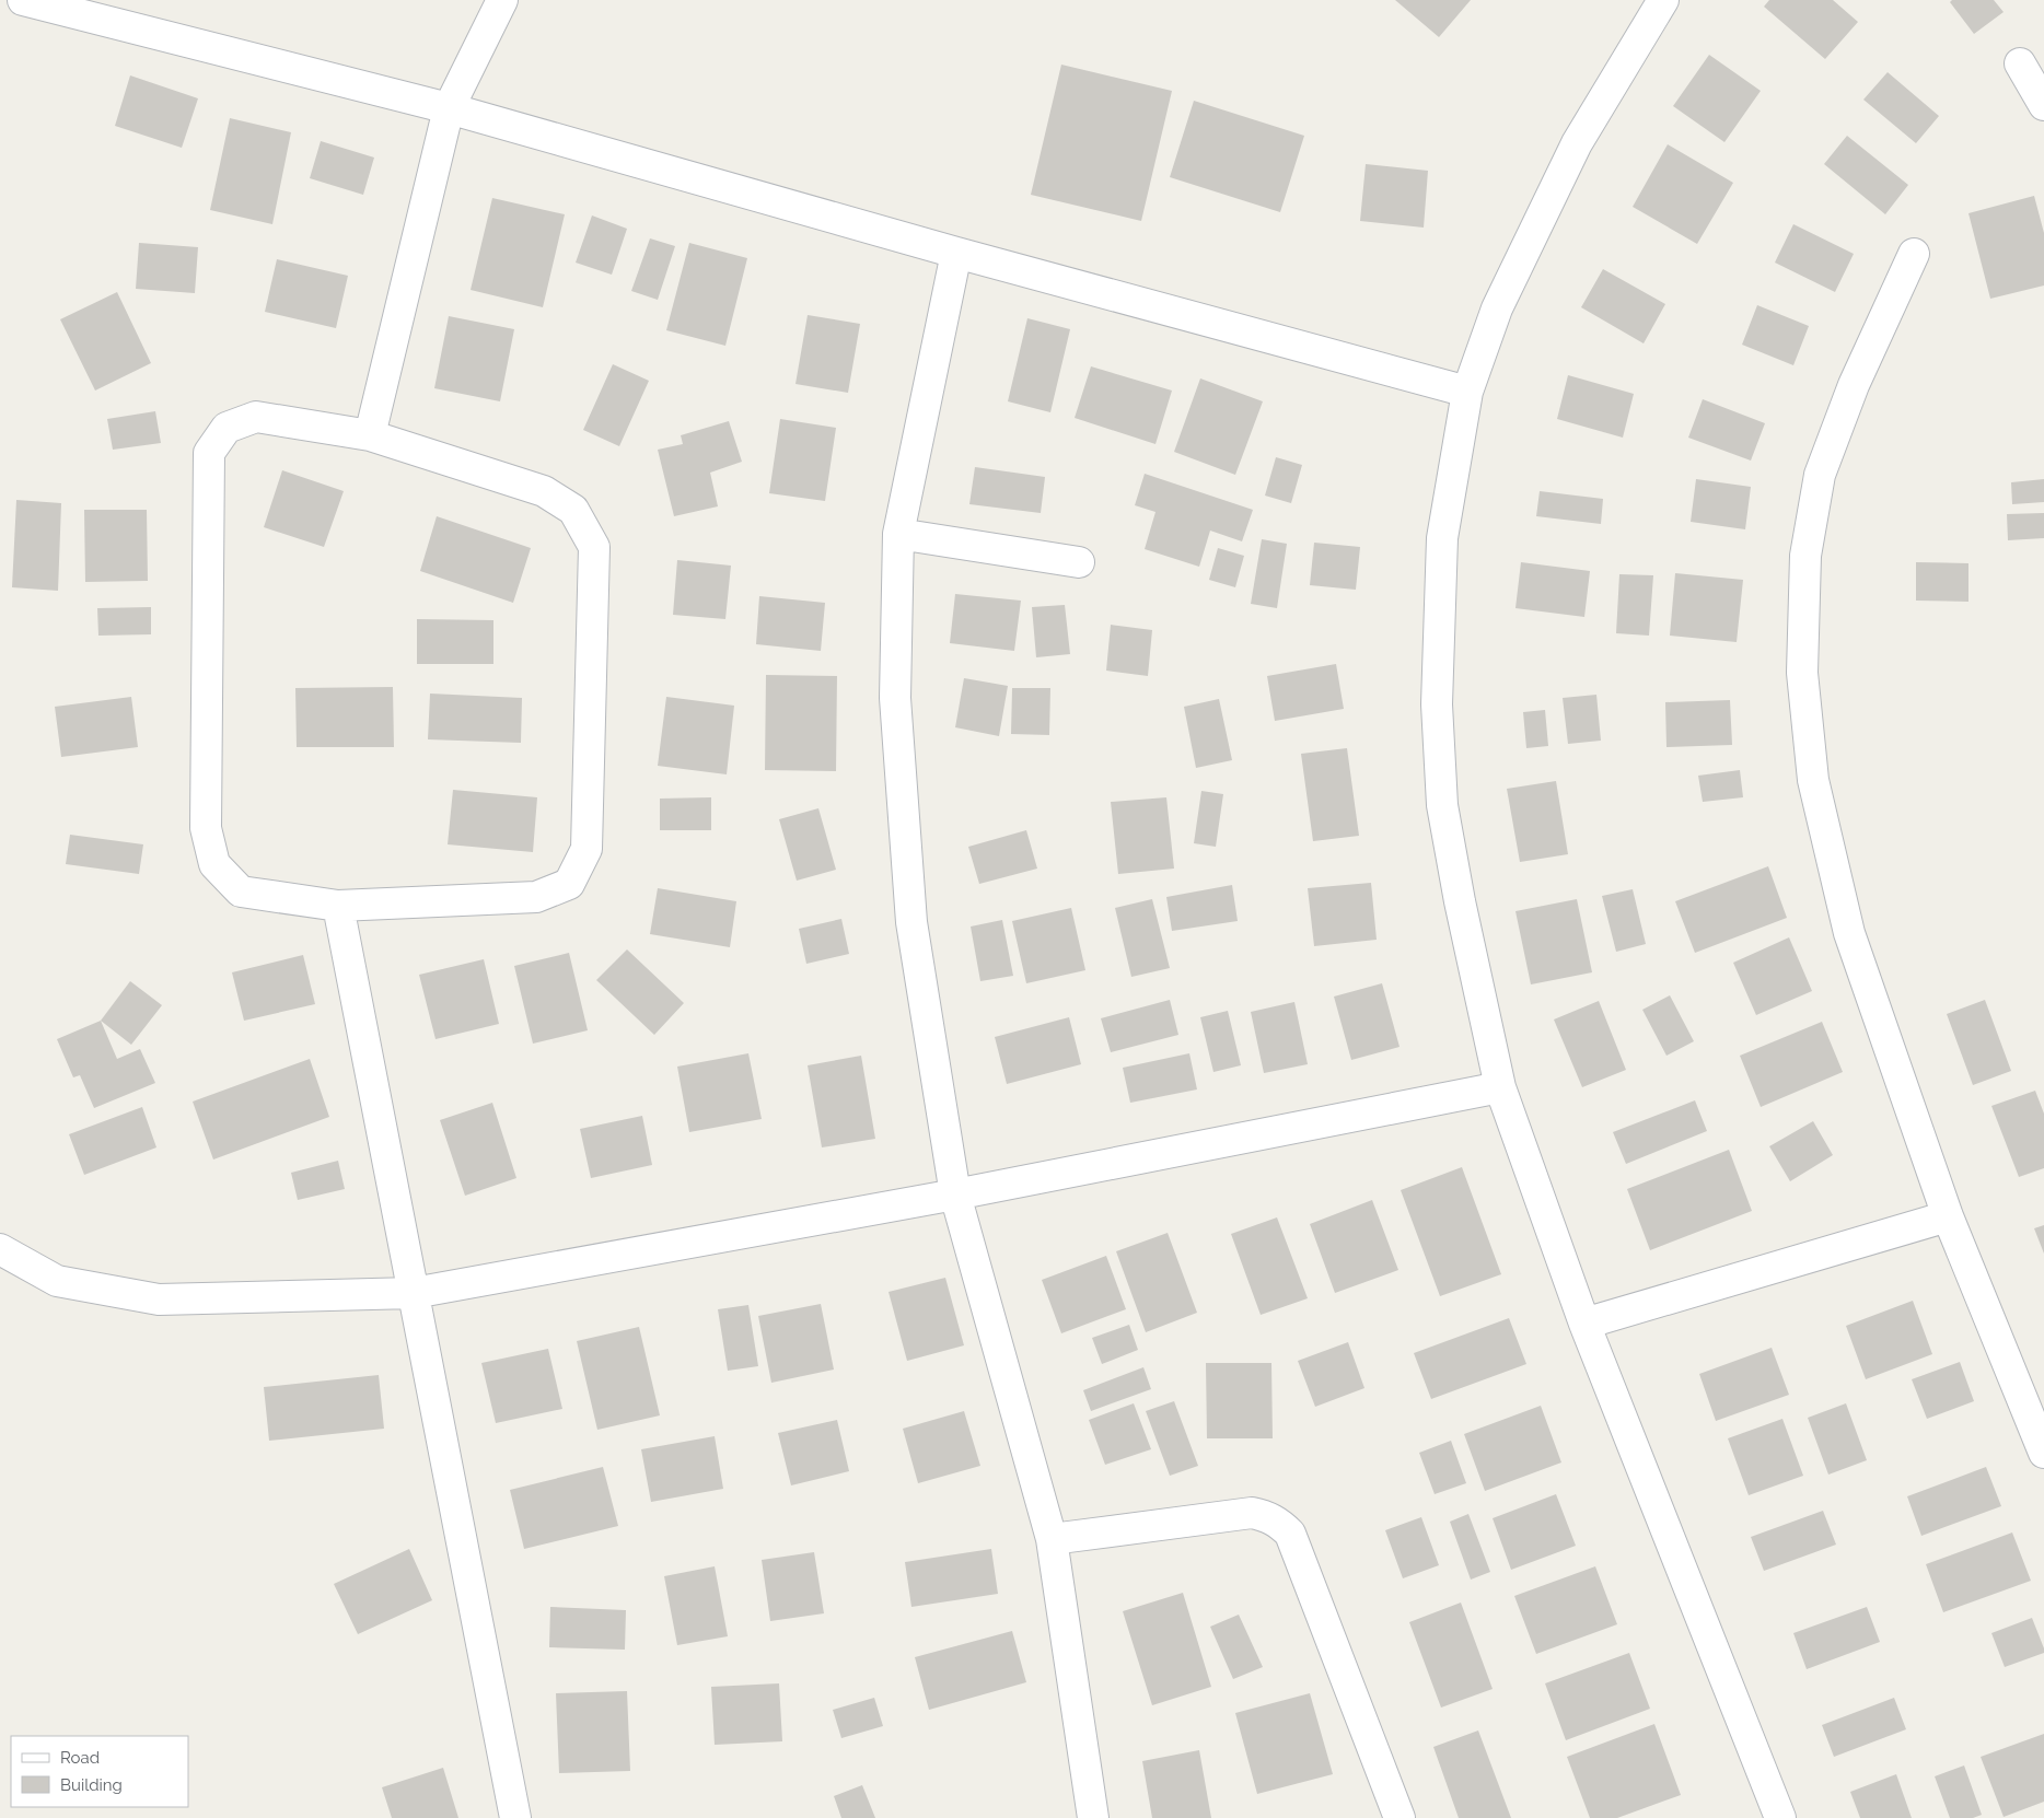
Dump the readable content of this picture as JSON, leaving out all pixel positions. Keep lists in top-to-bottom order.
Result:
{
  "legend": ["Road", "Building"]
}
